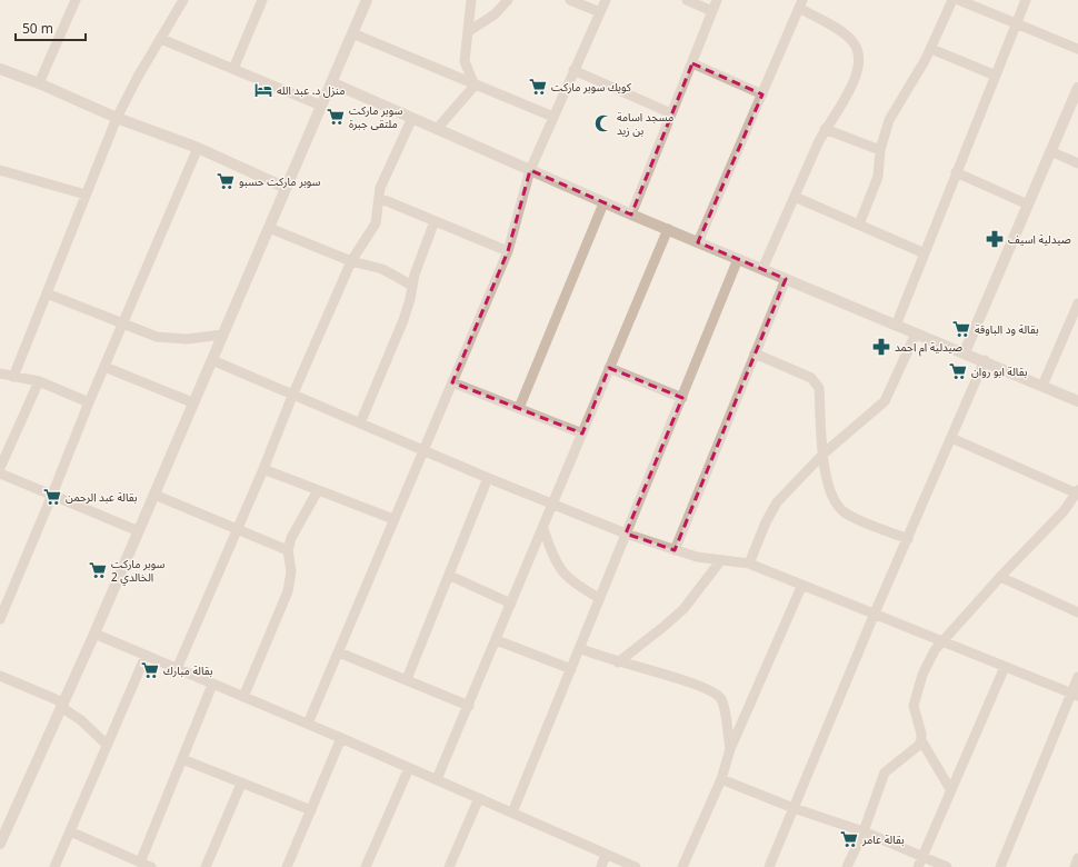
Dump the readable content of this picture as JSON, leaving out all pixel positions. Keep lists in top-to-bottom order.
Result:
{
  "places": {
    "supermarket": [
      "كويك سوبر ماركت",
      "سوبر ماركت ملتقى جبرة",
      "سوبر ماركت حسبو",
      "بقالة ود الباوقة",
      "بقالة ابو روان",
      "بقالة عبد الرحمن",
      "سوبر ماركت الخالدي 2",
      "بقالة مبارك",
      "بقالة عامر"
    ],
    "hotel": ["منزل د. عبد الله"],
    "mosque": ["مسجد اسامة بن زيد"],
    "pharmacy": ["صيدلية اسيف", "صيدلية ام احمد"]
  },
  "scale_bar": "50 m"
}
